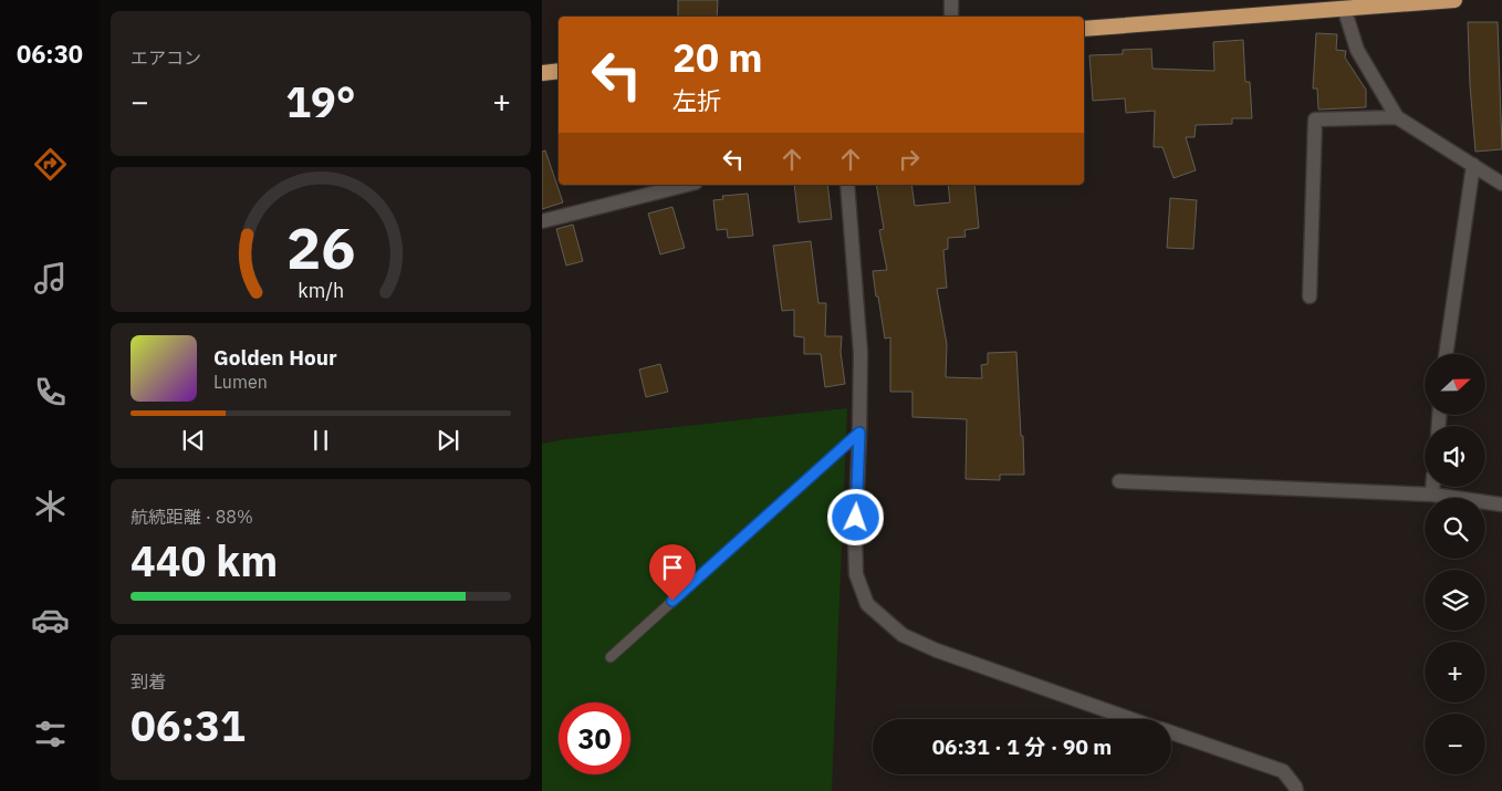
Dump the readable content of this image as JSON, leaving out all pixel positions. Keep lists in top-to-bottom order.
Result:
{
  "north": "right",
  "page": {
    "tabs": "06:30",
    "tile": [
      "エアコン",
      ["航続距離 · 88%", "440 km"],
      ["到着", "06:31"]
    ],
    "turn": ["20 m", "左折"],
    "heat": ["−", "19°", "+"],
    "song": ["Golden Hour", "Lumen"],
    "map_buttons": ["+", "−"],
    "limit": "30",
    "trip": "06:31 · 1 分 · 90 m",
    "gauge": ["26", "km/h"]
  }
}
